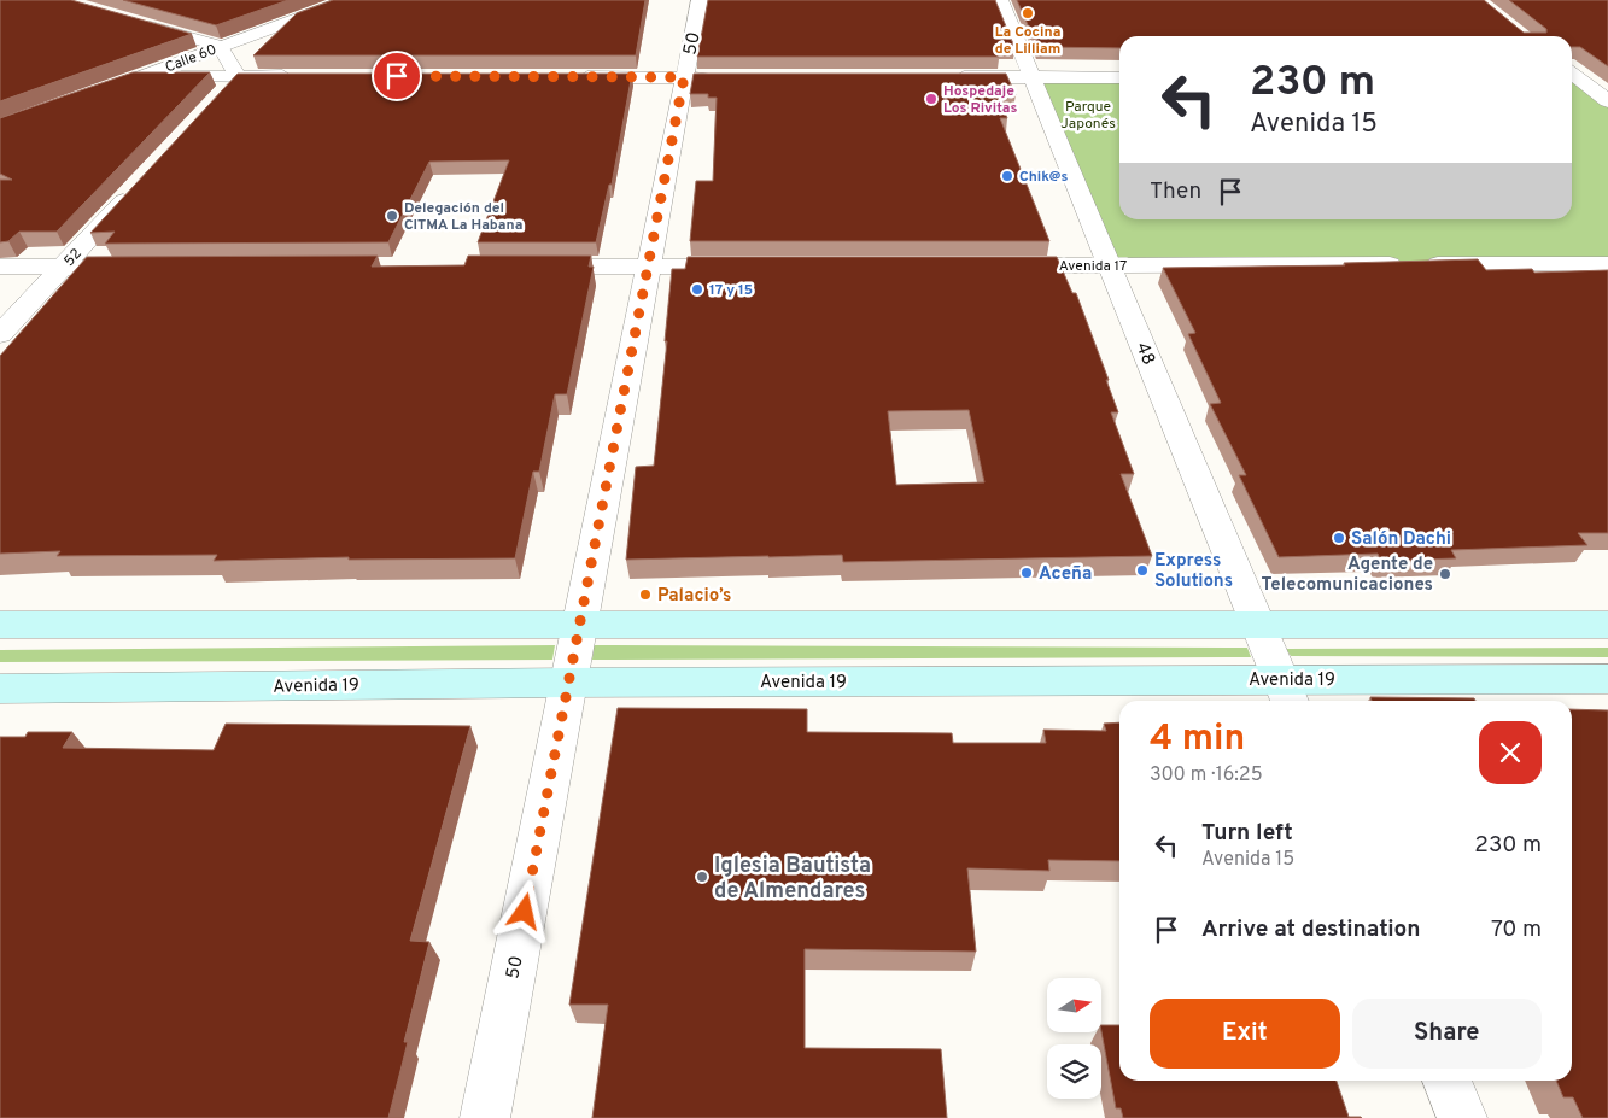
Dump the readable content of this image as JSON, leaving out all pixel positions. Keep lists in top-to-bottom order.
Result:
{
  "streets": {
    "main road": ["Avenida 19"],
    "street": [
      "50",
      "Calle 60",
      "52",
      "Avenida 17",
      "48"
    ]
  },
  "crossings": [
    ["50", "Avenida 19"],
    ["Avenida 17", "48"],
    ["48", "Avenida 19"]
  ],
  "parks": ["Parque Japonés"],
  "places": [
    "La Cocina de Lilliam",
    "Hospedaje Los Rivitas",
    "Chik@s",
    "Delegación del CITMA La Habana",
    "17 y 15",
    "Salón Dachi",
    "Express Solutions",
    "Aceña",
    "Agente de Telecomunicaciones",
    "Palacio’s",
    "Iglesia Bautista de Almendares"
  ],
  "north": "right",
  "page": {
    "turn": ["230 m", "Avenida 15"],
    "then": "Then",
    "heading": ["4 min", "300 m · 16:25"],
    "list": [
      {
        "name": "Turn left",
        "note": "Avenida 15",
        "value": "230 m"
      },
      {
        "name": "Arrive at destination",
        "value": "70 m"
      }
    ],
    "buttons": ["Exit", "Share"]
  }
}
